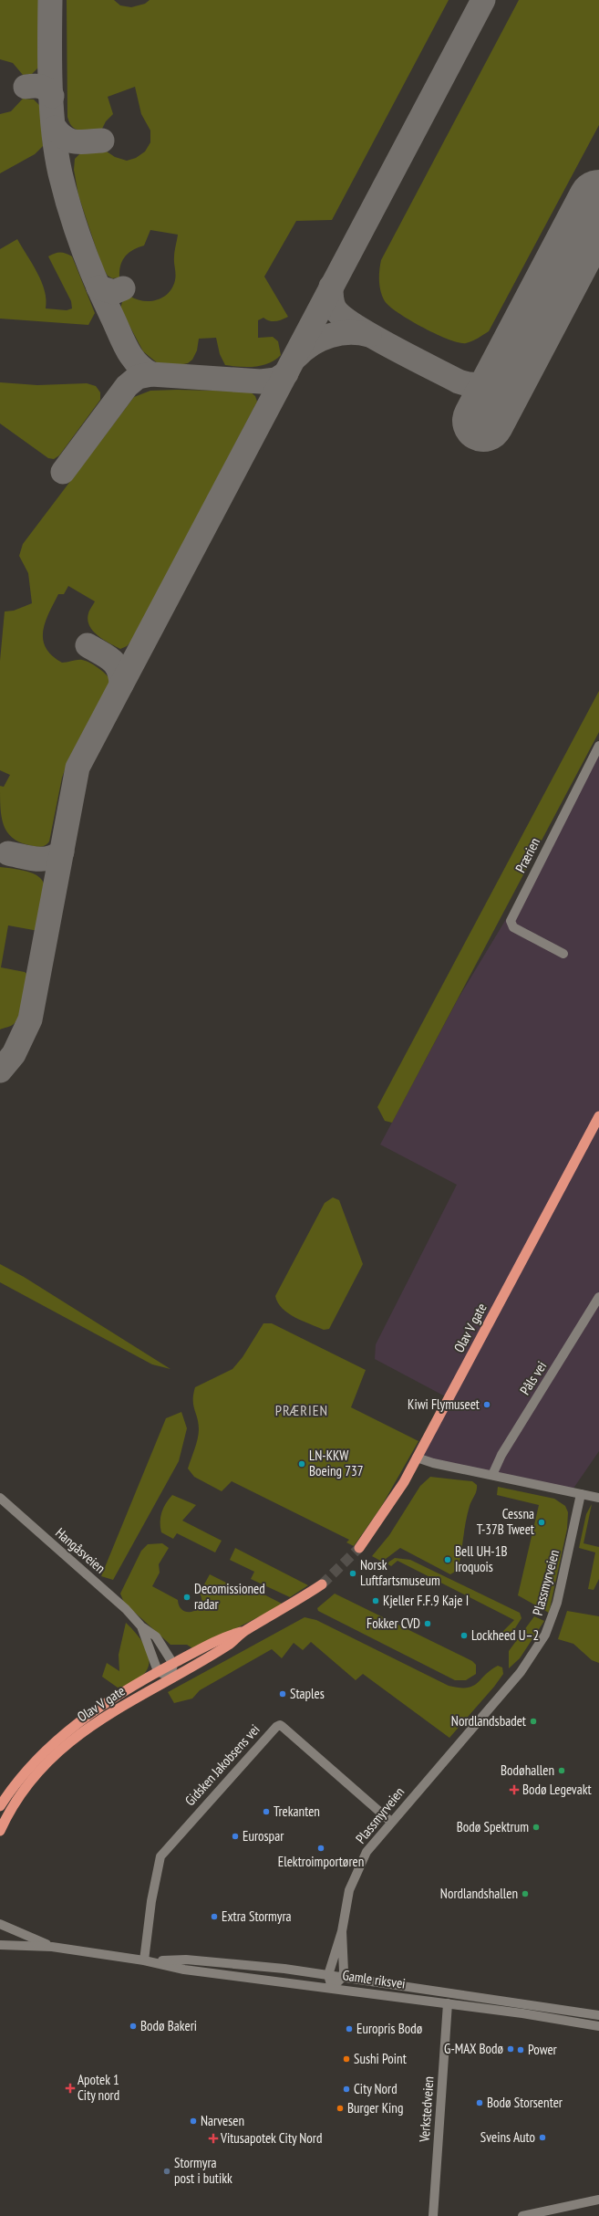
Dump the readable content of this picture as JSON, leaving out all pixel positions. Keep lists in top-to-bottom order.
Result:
{
  "streets": {
    "highway": ["Olav V gate"],
    "street": [
      "Prærien",
      "Påls vei",
      "Hangåsveien",
      "Plassmyrveien",
      "Gidsken Jakobsens vei",
      "Gamle riksvei",
      "Verkstedveien"
    ]
  },
  "crossings": [
    ["Plassmyrveien", "Gidsken Jakobsens vei"],
    ["Plassmyrveien", "Gamle riksvei"],
    ["Gidsken Jakobsens vei", "Gamle riksvei"],
    ["Gamle riksvei", "Verkstedveien"]
  ],
  "districts": ["PRÆRIEN"],
  "places": {
    "other": [
      "Kiwi Flymuseet",
      "LN-KKW Boeing 737",
      "Cessna T-37B Tweet",
      "Bell UH-1B Iroquois",
      "Norsk Luftfartsmuseum",
      "Decomissioned radar",
      "Kjeller F.F.9 Kaje I",
      "Fokker CVD",
      "Lockheed U–2",
      "Staples",
      "Nordlandsbadet",
      "Bodøhallen",
      "Trekanten",
      "Bodø Spektrum",
      "Eurospar",
      "Elektroimportøren",
      "Nordlandshallen",
      "Extra Stormyra",
      "Bodø Bakeri",
      "Europris Bodø",
      "G-MAX Bodø",
      "Power",
      "Sushi Point",
      "City Nord",
      "Bodø Storsenter",
      "Burger King",
      "Narvesen",
      "Sveins Auto",
      "Stormyra post i butikk"
    ],
    "health": ["Bodø Legevakt", "Apotek 1 City nord", "Vitusapotek City Nord"]
  }
}
